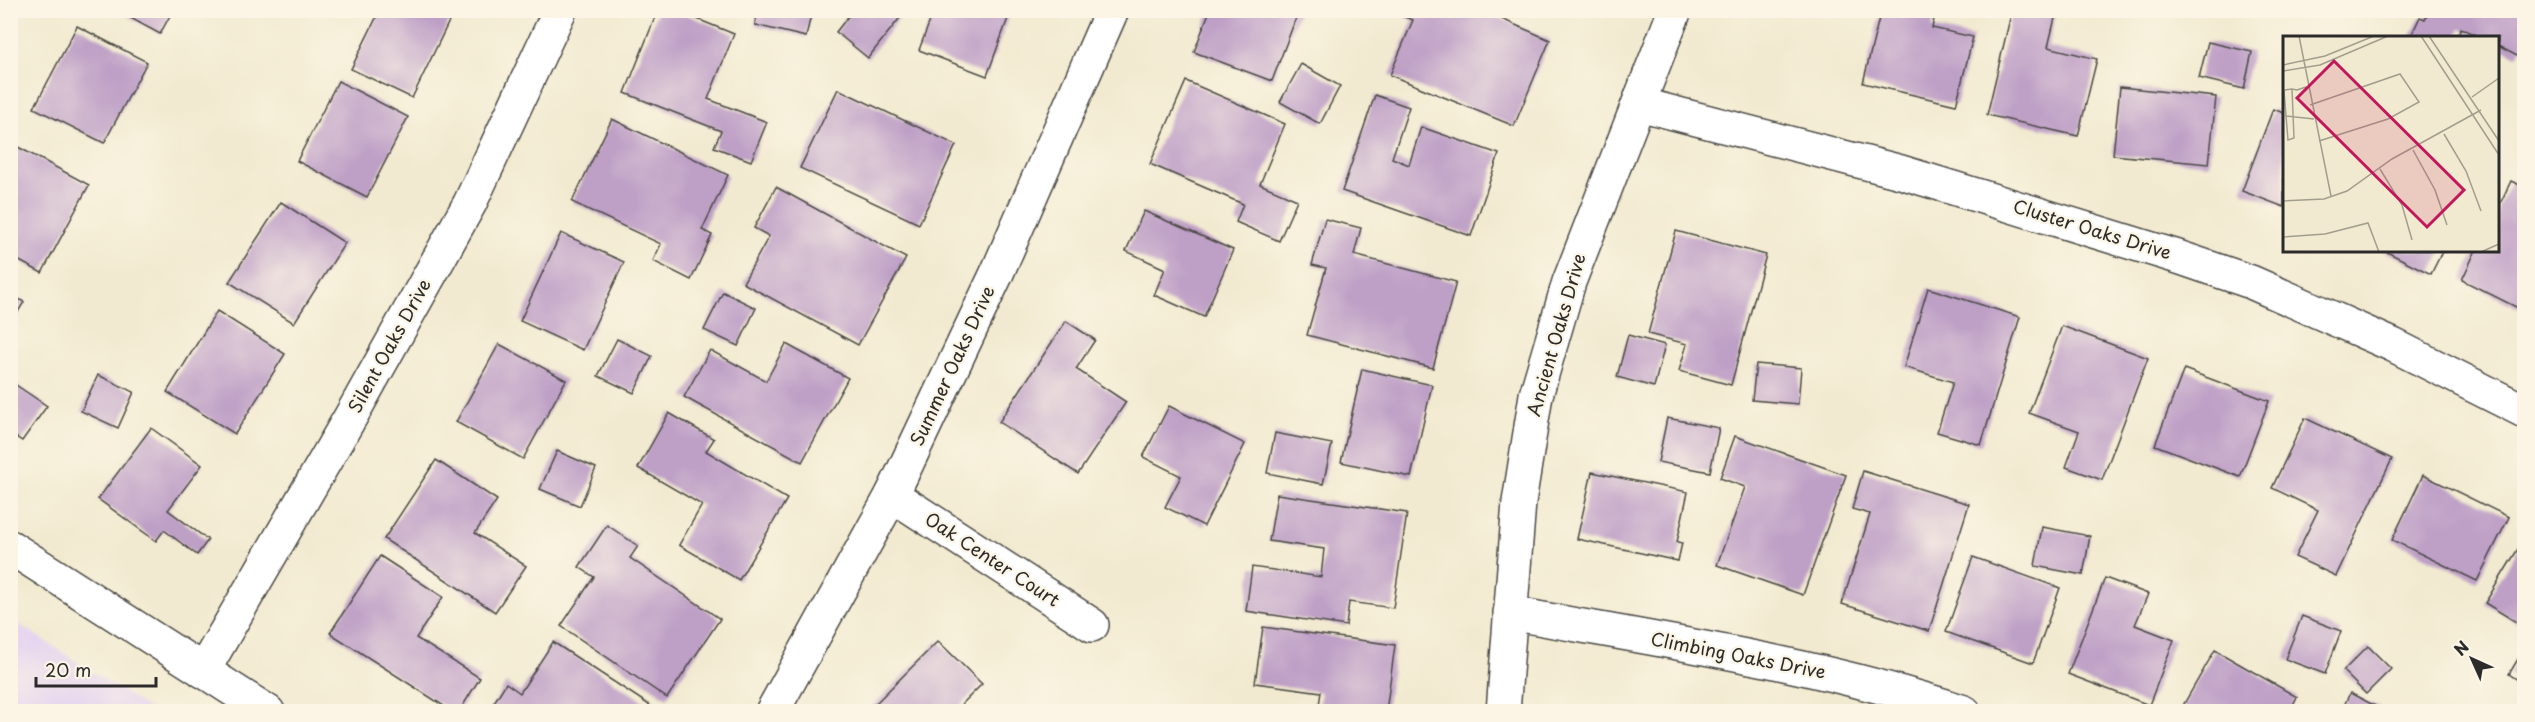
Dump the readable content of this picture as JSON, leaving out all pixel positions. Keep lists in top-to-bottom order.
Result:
{
  "streets": {
    "street": [
      "Cluster Oaks Drive",
      "Ancient Oaks Drive",
      "Silent Oaks Drive",
      "Summer Oaks Drive",
      "Oak Center Court",
      "Climbing Oaks Drive"
    ]
  },
  "crossings": [
    ["Cluster Oaks Drive", "Ancient Oaks Drive"],
    ["Ancient Oaks Drive", "Climbing Oaks Drive"],
    ["Summer Oaks Drive", "Oak Center Court"]
  ],
  "scale_bar": "20 m",
  "north": "top left"
}
